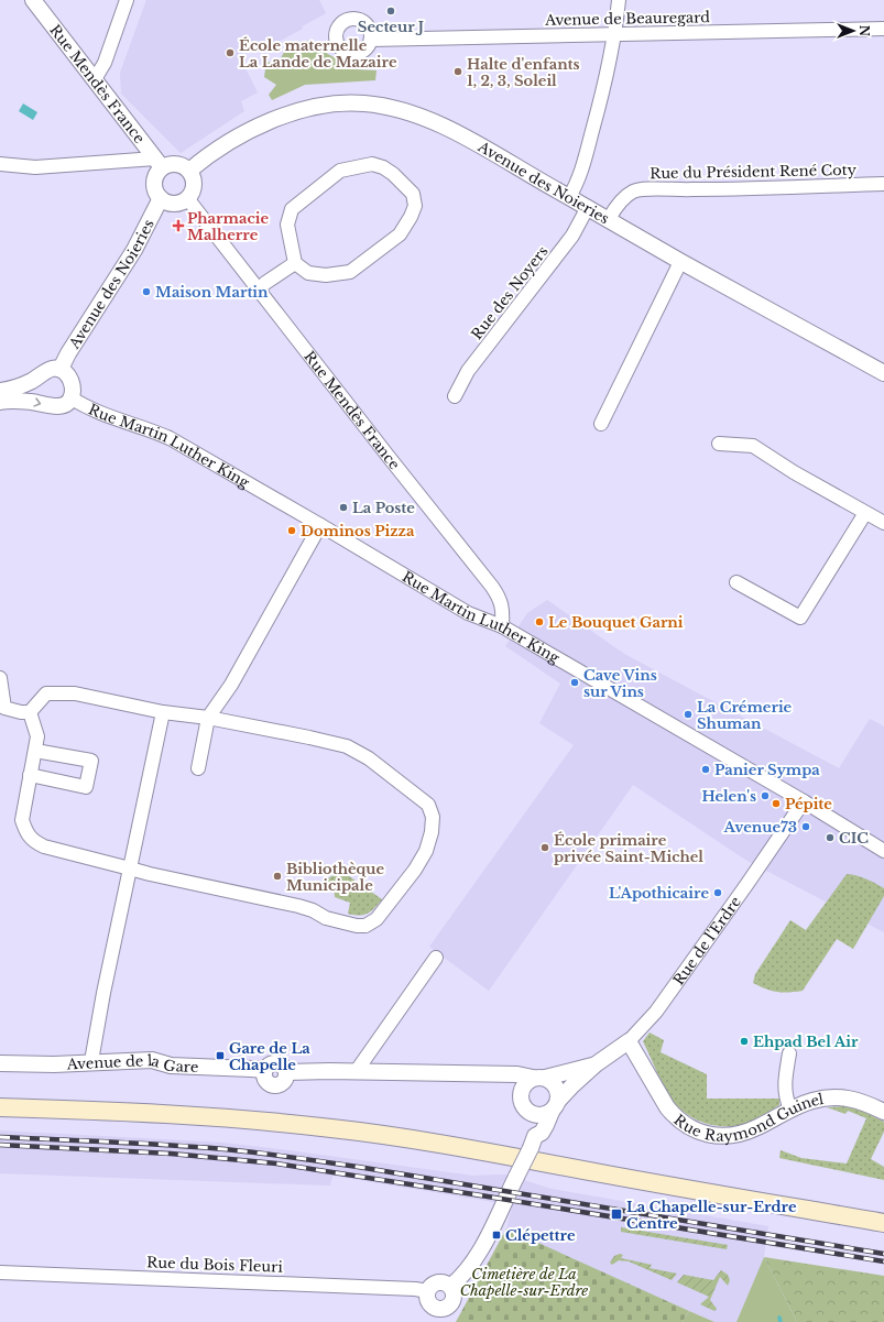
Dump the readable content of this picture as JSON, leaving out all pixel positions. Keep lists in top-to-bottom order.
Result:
{
  "streets": {
    "street": [
      "Avenue de Beauregard",
      "Rue Mendès France",
      "Rue du Président René Coty",
      "Avenue des Noieries",
      "Rue des Noyers",
      "Rue Martin Luther King",
      "Rue de l'Erdre",
      "Avenue de la Gare",
      "Rue Raymond Guinel",
      "Rue du Bois Fleuri"
    ]
  },
  "crossings": [
    ["Rue Mendès France", "Avenue des Noieries"],
    ["Rue Mendès France", "Rue Martin Luther King"],
    ["Rue du Président René Coty", "Avenue des Noieries"],
    ["Avenue des Noieries", "Rue des Noyers"],
    ["Avenue des Noieries", "Rue Martin Luther King"],
    ["Rue Martin Luther King", "Rue de l'Erdre"],
    ["Rue de l'Erdre", "Avenue de la Gare"],
    ["Rue de l'Erdre", "Rue Raymond Guinel"],
    ["Rue de l'Erdre", "Rue du Bois Fleuri"]
  ],
  "parks": ["Cimetière de La Chapelle-sur-Erdre"],
  "places": {
    "other": [
      "Secteur J",
      "École maternelle La Lande de Mazaire",
      "Halte d'enfants 1, 2, 3, Soleil",
      "Maison Martin",
      "La Poste",
      "Dominos Pizza",
      "Le Bouquet Garni",
      "Cave Vins sur Vins",
      "La Crémerie Shuman",
      "Panier Sympa",
      "Helen's",
      "Pépite",
      "Avenue73",
      "CIC",
      "École primaire privée Saint-Michel",
      "Bibliothèque Municipale",
      "L'Apothicaire",
      "Ehpad Bel Air"
    ],
    "health": ["Pharmacie Malherre"],
    "transit": ["Gare de La Chapelle", "La Chapelle-sur-Erdre Centre", "Clépettre"]
  },
  "north": "right"
}
